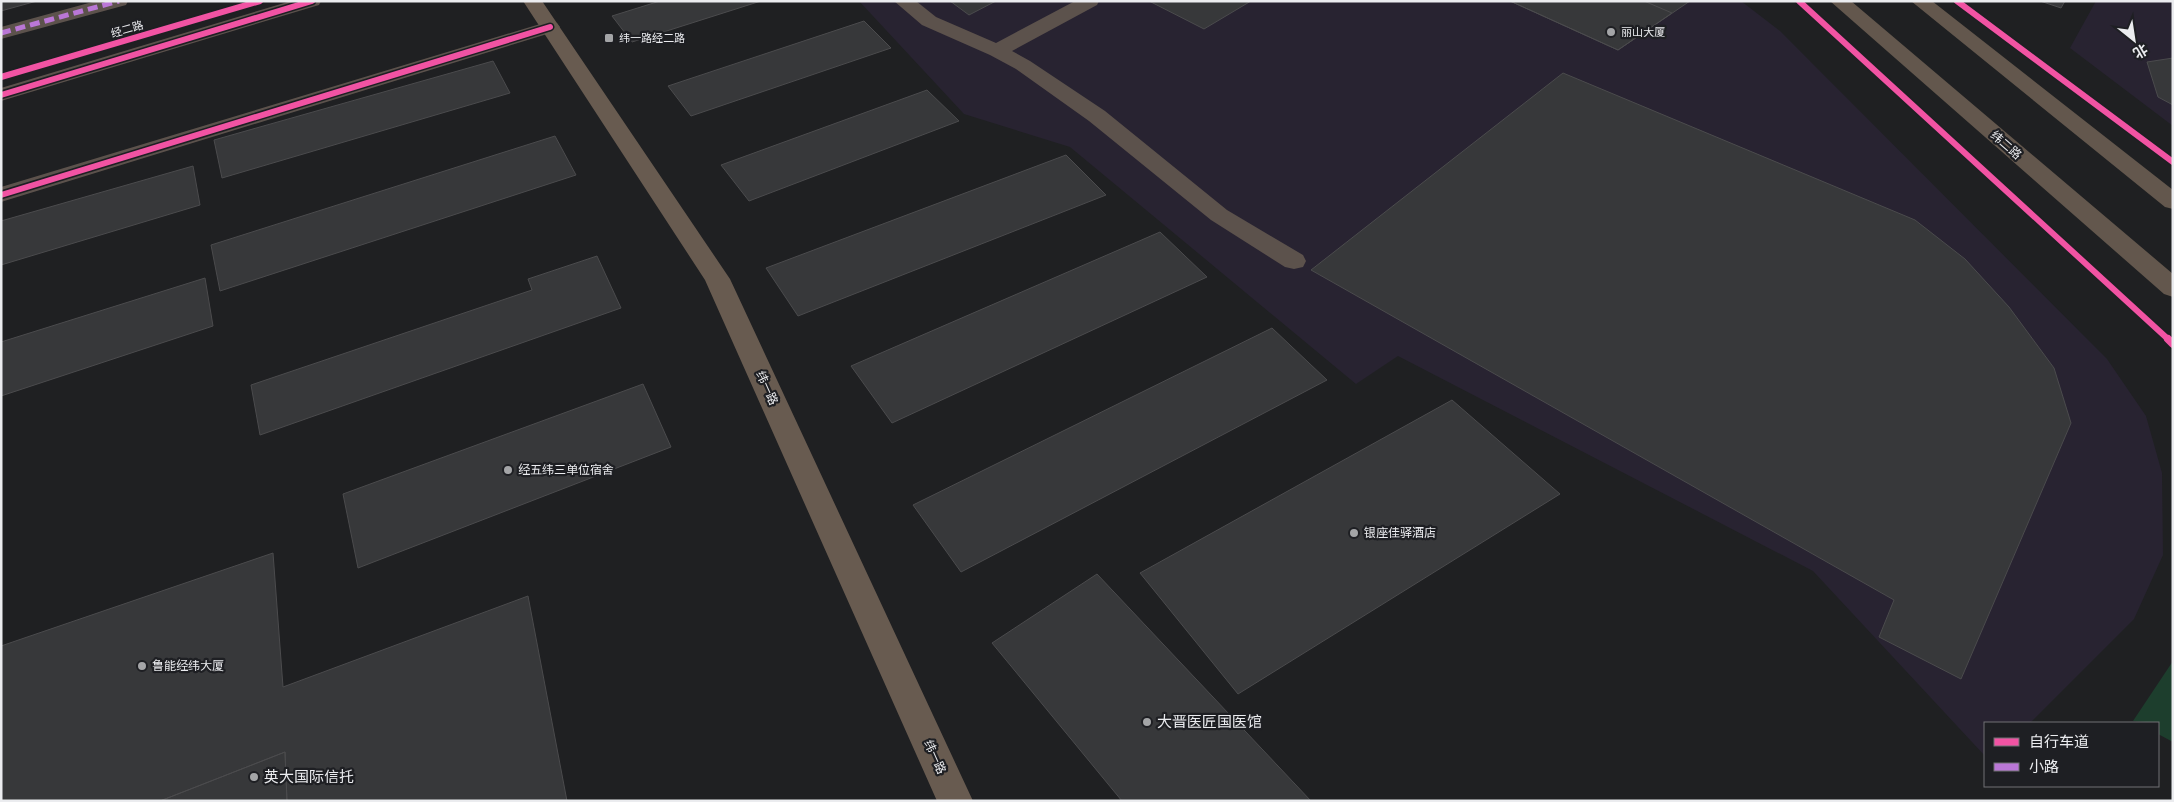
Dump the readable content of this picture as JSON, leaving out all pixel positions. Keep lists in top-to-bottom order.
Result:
{
  "streets": {
    "highway": ["纬二路"],
    "main road": ["纬一路"],
    "street": ["经二路"]
  },
  "places": {
    "other": [
      "丽山大厦",
      "经五纬三单位宿舍",
      "银座佳驿酒店",
      "鲁能经纬大厦",
      "大晋医匠国医馆",
      "英大国际信托"
    ],
    "transit": ["纬一路经二路"]
  },
  "legend": ["自行车道", "小路"],
  "north": "bottom right"
}
